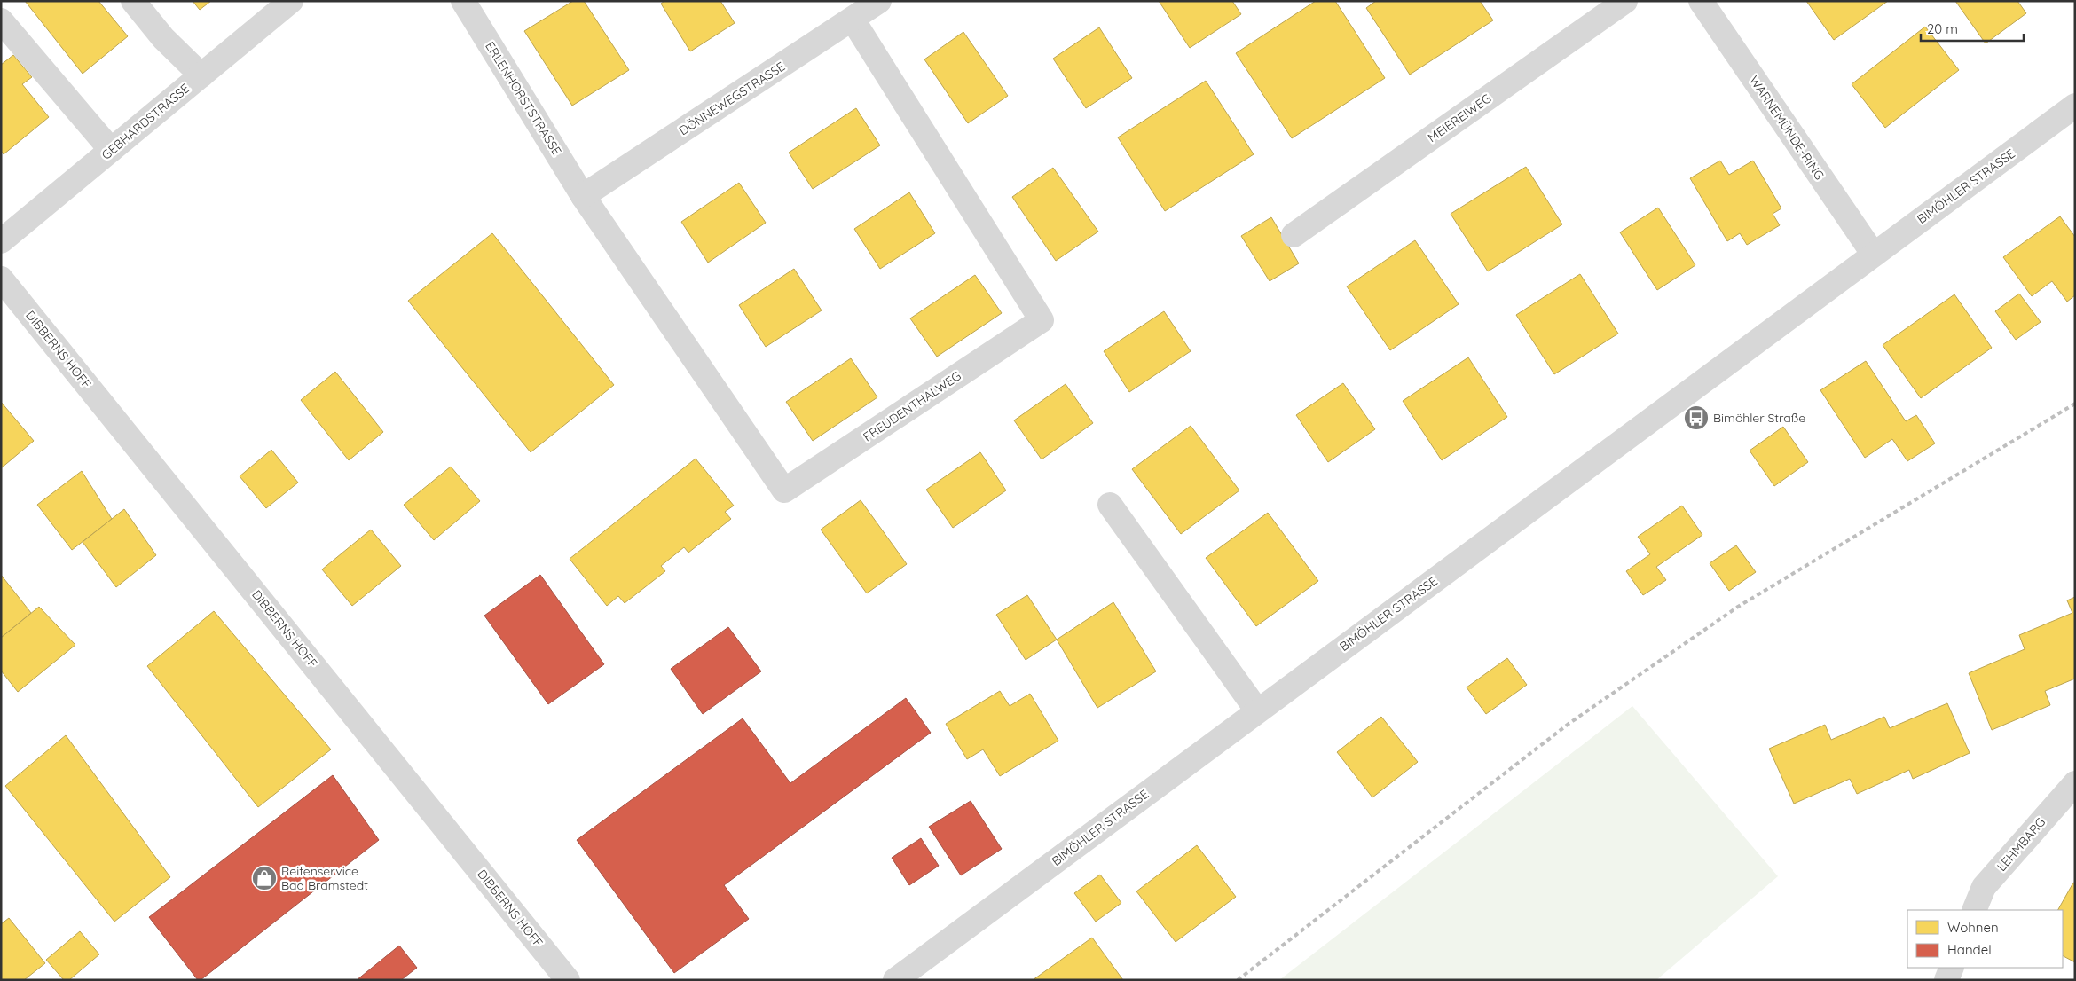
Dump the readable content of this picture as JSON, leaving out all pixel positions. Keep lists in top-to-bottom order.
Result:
{
  "streets": {
    "street": [
      "ERLENHORSTSTRASSE",
      "DÖNNEWEGSTRASSE",
      "MEIEREIWEG",
      "GEBHARDSTRASSE",
      "WARNEMÜNDE-RING",
      "BIMÖHLER STRASSE",
      "DIBBERNS HOFF",
      "FREUDENTHALWEG",
      "LEHMBARG"
    ]
  },
  "crossings": [
    ["ERLENHORSTSTRASSE", "DÖNNEWEGSTRASSE"],
    ["ERLENHORSTSTRASSE", "FREUDENTHALWEG"],
    ["DÖNNEWEGSTRASSE", "FREUDENTHALWEG"],
    ["WARNEMÜNDE-RING", "BIMÖHLER STRASSE"]
  ],
  "places": {
    "bus stop": ["Bimöhler Straße"],
    "shop": ["Reifenservice Bad Bramstedt"]
  },
  "legend": ["Wohnen", "Handel"],
  "scale_bar": "20 m"
}
